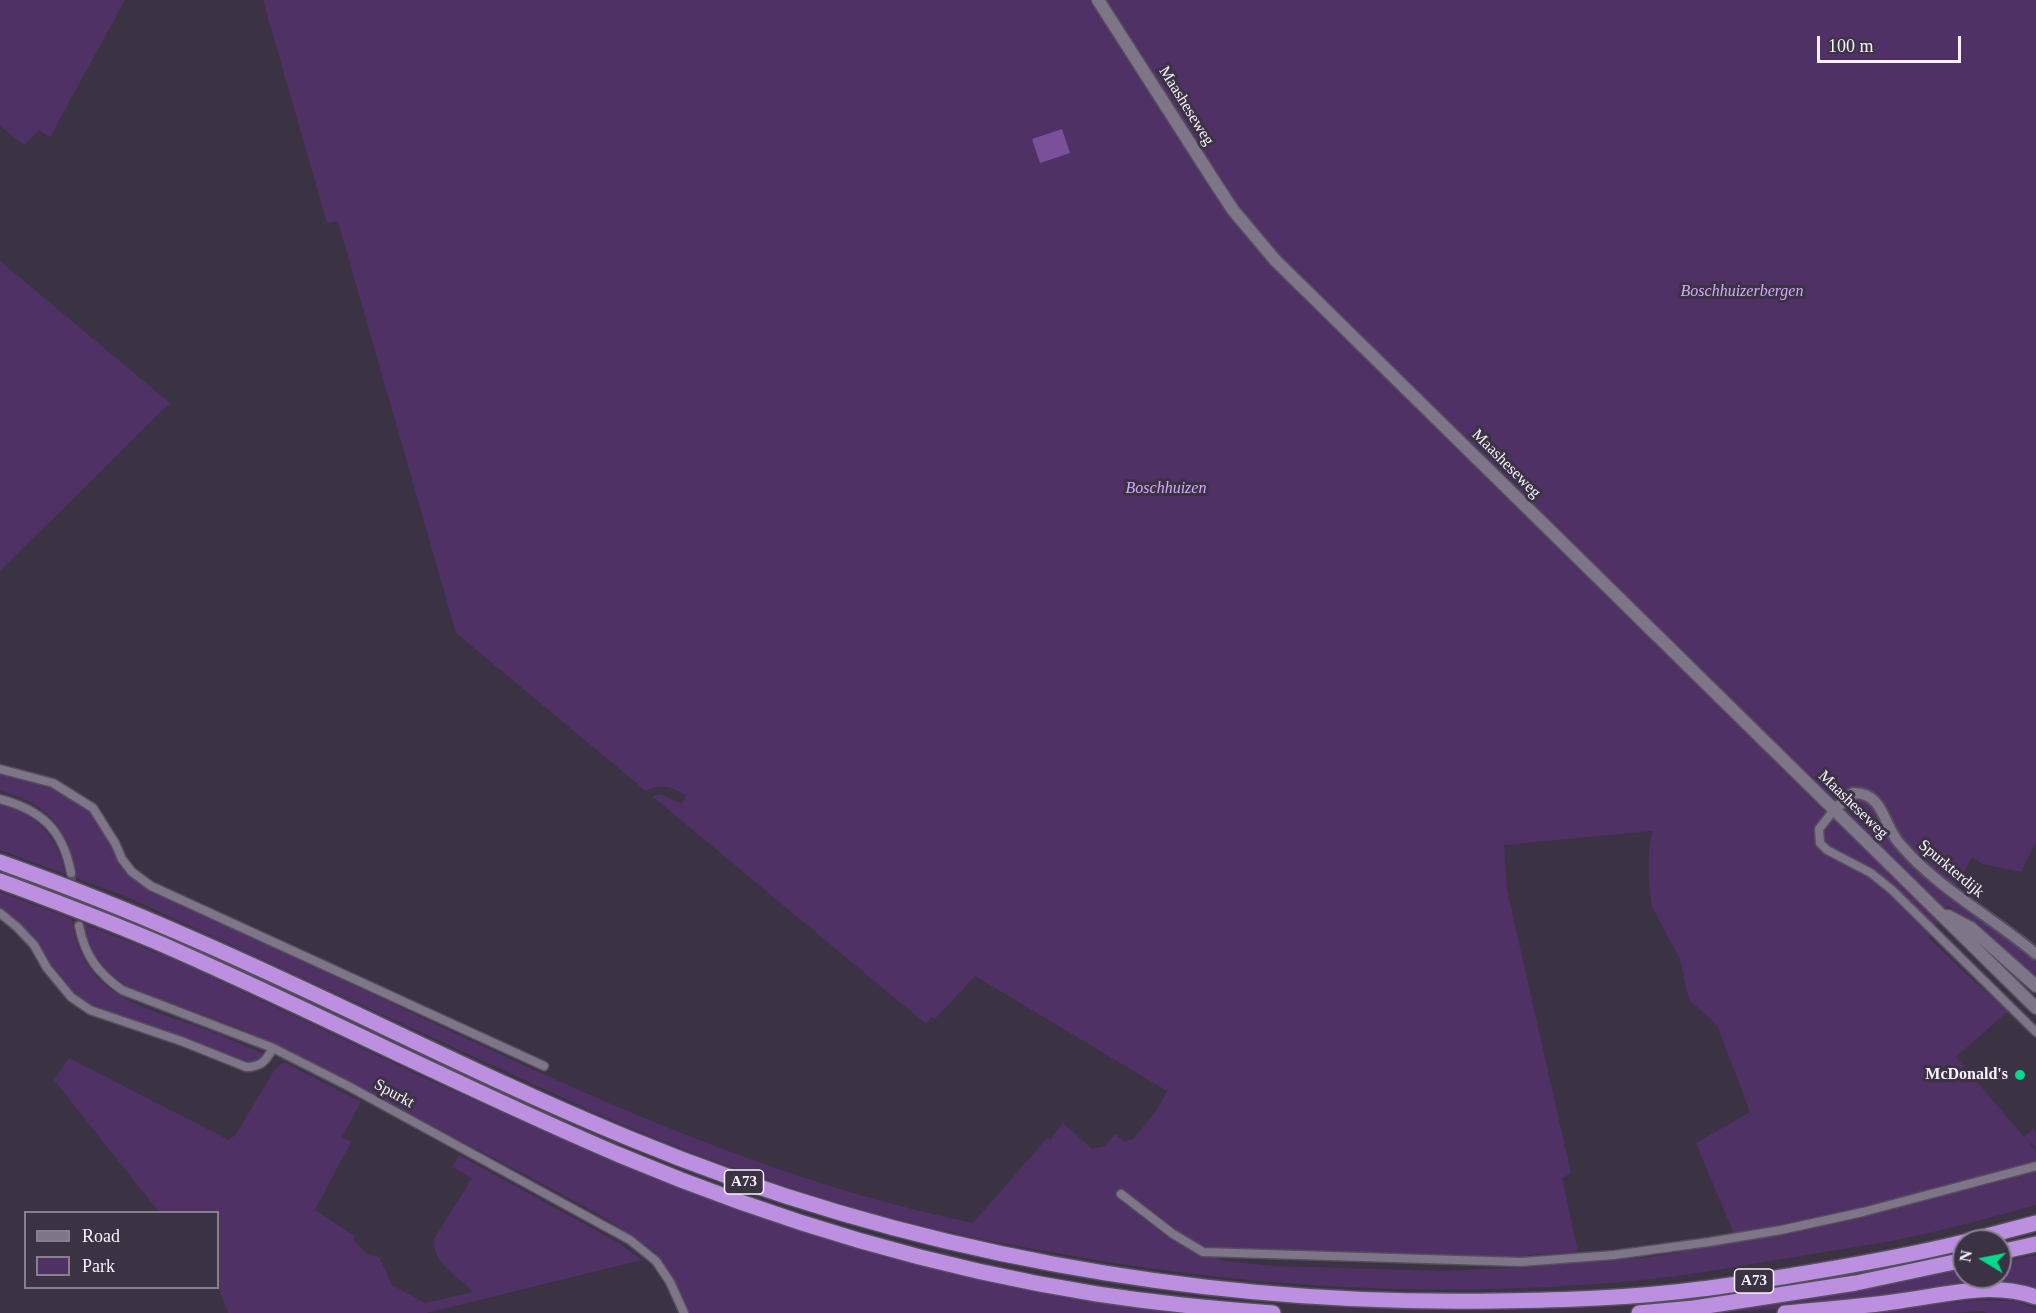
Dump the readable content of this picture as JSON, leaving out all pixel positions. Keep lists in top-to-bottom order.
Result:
{
  "streets": {
    "highway": ["A73"],
    "main road": ["Maasheseweg"],
    "street": ["Spurkterdijk", "Spurkt"]
  },
  "crossings": [
    ["Maasheseweg", "Spurkterdijk"]
  ],
  "parks": ["Boschhuizerbergen", "Boschhuizen"],
  "places": ["McDonald's"],
  "legend": ["Road", "Park"],
  "scale_bar": "100 m",
  "north": "left"
}
